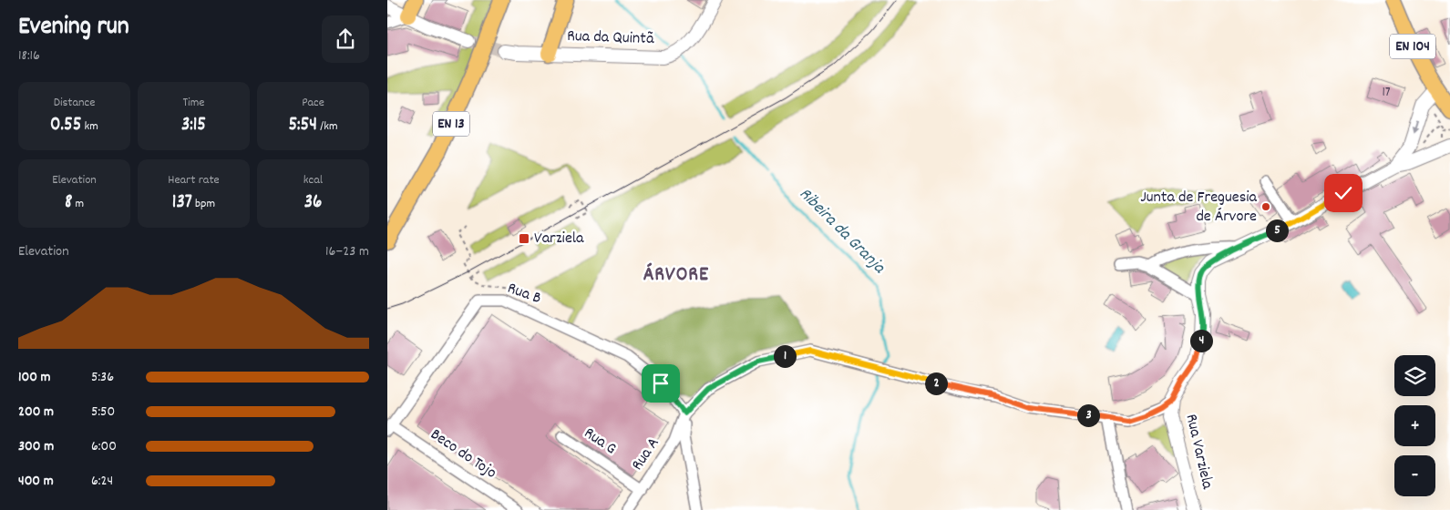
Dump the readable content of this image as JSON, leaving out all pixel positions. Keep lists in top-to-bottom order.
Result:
{
  "streets": {
    "main road": ["EN 104", "EN 13"],
    "street": [
      "Rua da Quintã",
      "Rua B",
      "Rua G",
      "Rua Varziela",
      "Beco do Tojo",
      "Rua A"
    ]
  },
  "crossings": [
    ["Rua B", "Beco do Tojo"],
    ["Rua B", "Rua A"],
    ["Rua G", "Rua A"]
  ],
  "districts": ["ÁRVORE"],
  "water": ["Ribeira da Granja"],
  "places": {
    "other": ["Junta de Freguesia de Árvore"],
    "transit": ["Varziela"]
  },
  "house_numbers": ["17"],
  "page": {
    "heading": ["Evening run", "18:16"],
    "stats": [
      ["Distance", "0.55 km"],
      ["Time", "3:15"],
      ["Pace", "5:54 /km"],
      ["Elevation", "8 m"],
      ["Heart rate", "137 bpm"],
      ["kcal", "36"]
    ],
    "pins": [
      "5",
      "4",
      "1",
      "2",
      "3"
    ],
    "chart": ["Elevation", "16–23 m"],
    "map_buttons": ["+", "−"],
    "list": [
      {
        "name": "100 m",
        "note": "5:36"
      },
      {
        "name": "200 m",
        "note": "5:50"
      },
      {
        "name": "300 m",
        "note": "6:00"
      },
      {
        "name": "400 m",
        "note": "6:24"
      }
    ]
  }
}
